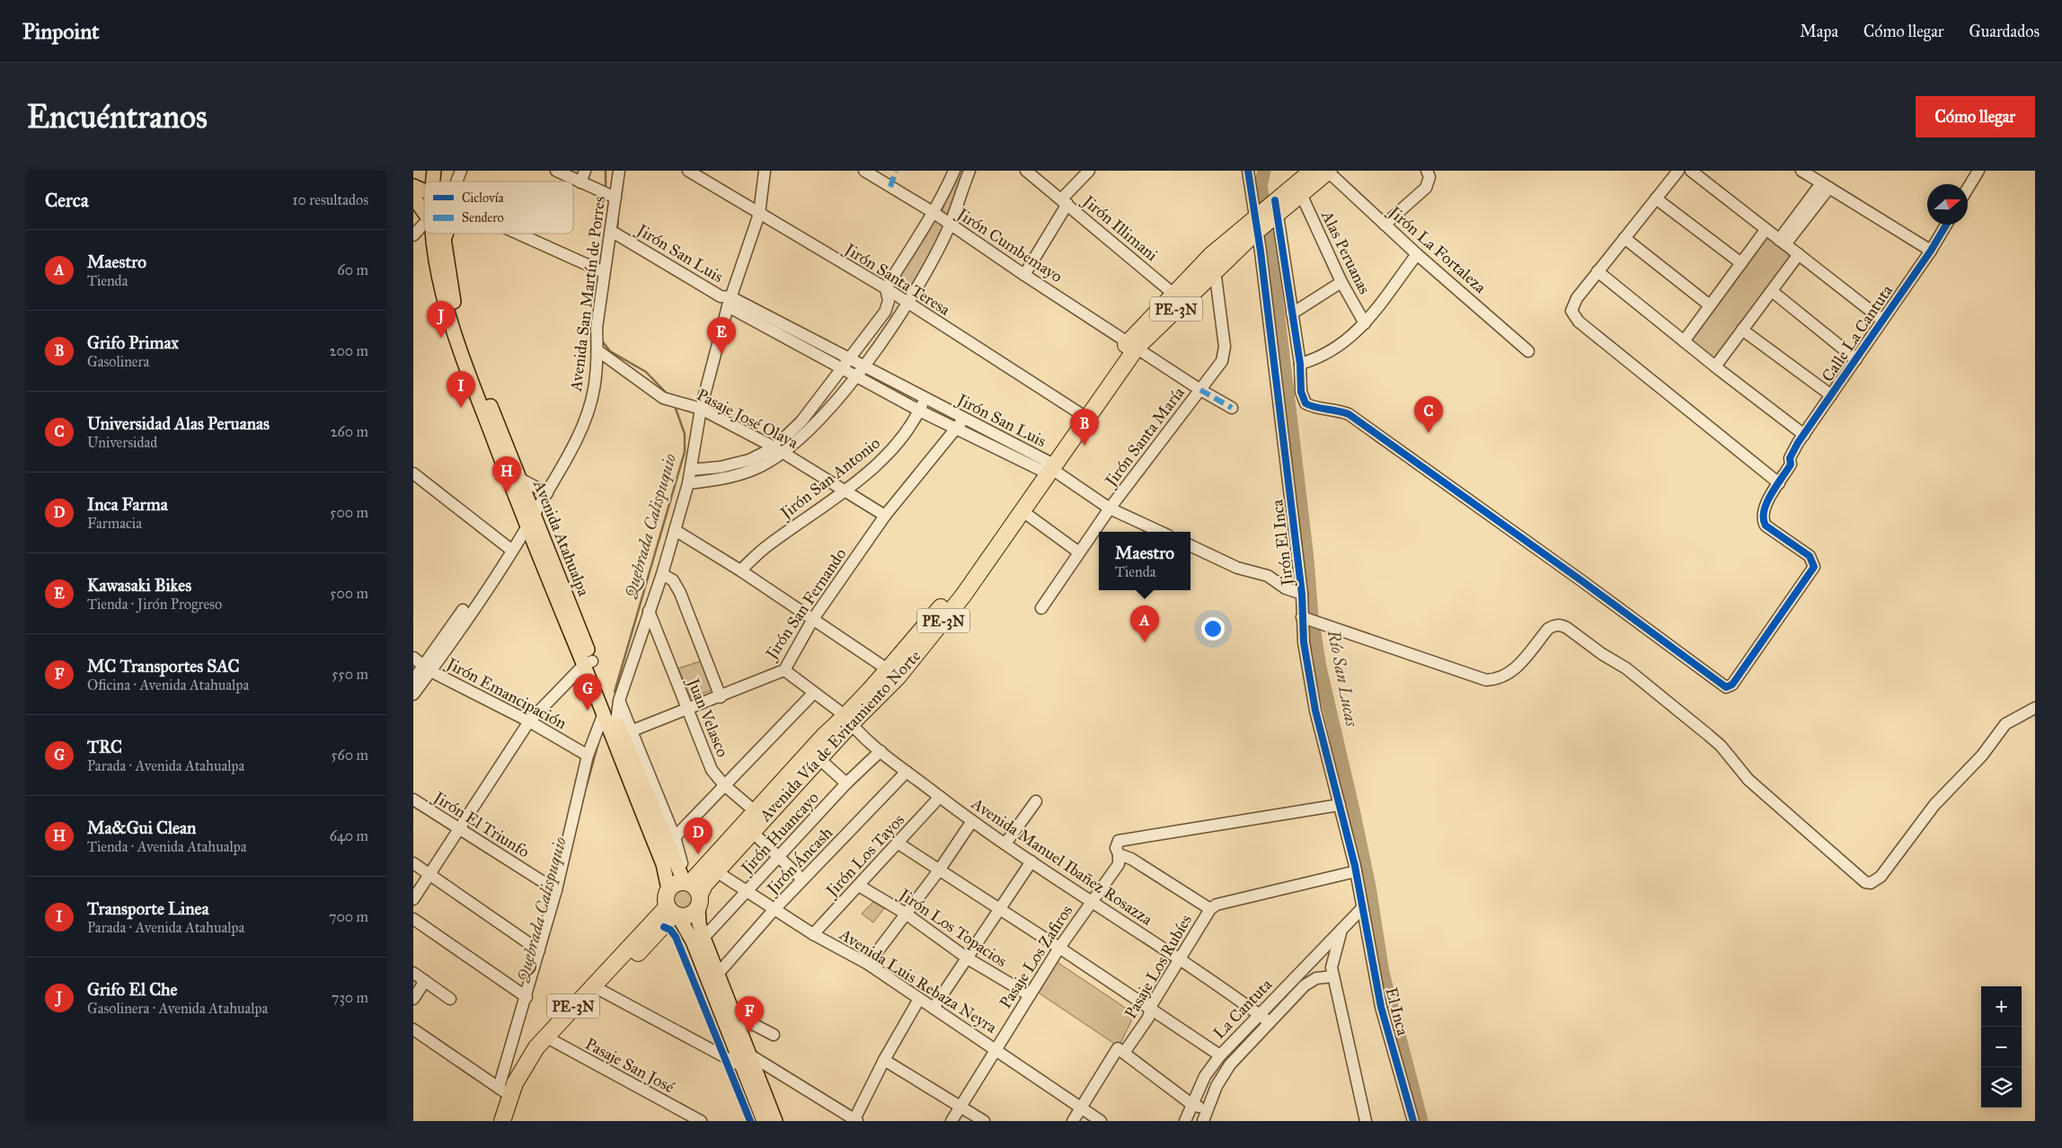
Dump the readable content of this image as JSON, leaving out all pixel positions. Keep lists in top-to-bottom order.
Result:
{
  "streets": {
    "highway": ["PE-3N", "Avenida Vía de Evitamiento Norte"],
    "main road": ["Avenida Atahualpa"],
    "street": [
      "Jirón Illimani",
      "Jirón Cumbemayo",
      "Jirón La Fortaleza",
      "Alas Peruanas",
      "Jirón San Luis",
      "Jirón Santa Teresa",
      "Avenida San Martín de Porres",
      "Calle La Cantuta",
      "Pasaje José Olaya",
      "Jirón Santa María",
      "Jirón San Antonio",
      "Jirón El Inca",
      "Jirón San Fernando",
      "Jirón Emancipación",
      "Juan Velasco",
      "Jirón El Triunfo",
      "Jirón Huancayo",
      "Jirón Los Tayos",
      "Jirón Áncash",
      "Avenida Manuel Ibañez Rosazza",
      "Jirón Los Topacios",
      "Pasaje Los Zafiros",
      "Pasaje Los Rubíes",
      "Avenida Luis Rebaza Neyra",
      "La Cantuta",
      "El Inca",
      "Pasaje San José"
    ]
  },
  "crossings": [
    ["Jirón Illimani", "PE-3N"],
    ["Jirón Cumbemayo", "PE-3N"],
    ["Jirón Cumbemayo", "Jirón Santa María"],
    ["Jirón La Fortaleza", "PE-3N"],
    ["Alas Peruanas", "PE-3N"],
    ["Jirón San Luis", "Avenida San Martín de Porres"],
    ["Jirón San Luis", "PE-3N"],
    ["Jirón San Luis", "Jirón Santa María"],
    ["Jirón San Luis", "Jirón San Antonio"],
    ["Jirón San Luis", "Jirón San Fernando"],
    ["Jirón San Luis", "Avenida Vía de Evitamiento Norte"],
    ["Jirón Santa Teresa", "PE-3N"],
    ["Avenida San Martín de Porres", "Pasaje José Olaya"],
    ["Avenida San Martín de Porres", "Avenida Atahualpa"],
    ["Avenida San Martín de Porres", "Jirón Emancipación"],
    ["PE-3N", "Jirón Santa María"],
    ["PE-3N", "Avenida Atahualpa"],
    ["PE-3N", "Jirón El Inca"],
    ["PE-3N", "Juan Velasco"],
    ["PE-3N", "Avenida Vía de Evitamiento Norte"],
    ["PE-3N", "Avenida Manuel Ibañez Rosazza"],
    ["PE-3N", "Pasaje San José"],
    ["Pasaje José Olaya", "Jirón San Antonio"],
    ["Pasaje José Olaya", "Jirón San Fernando"],
    ["Avenida Atahualpa", "Jirón San Fernando"],
    ["Avenida Atahualpa", "Avenida Vía de Evitamiento Norte"],
    ["Avenida Atahualpa", "Jirón Huancayo"],
    ["Avenida Atahualpa", "Jirón Áncash"],
    ["Jirón El Inca", "Pasaje Los Zafiros"],
    ["Jirón El Inca", "Pasaje Los Rubíes"],
    ["Jirón El Inca", "La Cantuta"],
    ["Jirón El Inca", "El Inca"],
    ["Jirón San Fernando", "Juan Velasco"],
    ["Jirón San Fernando", "Avenida Manuel Ibañez Rosazza"],
    ["Juan Velasco", "Avenida Vía de Evitamiento Norte"],
    ["Avenida Vía de Evitamiento Norte", "Avenida Manuel Ibañez Rosazza"],
    ["Avenida Vía de Evitamiento Norte", "Avenida Luis Rebaza Neyra"],
    ["Jirón Huancayo", "Avenida Manuel Ibañez Rosazza"],
    ["Jirón Huancayo", "Avenida Luis Rebaza Neyra"],
    ["Jirón Los Tayos", "Avenida Manuel Ibañez Rosazza"],
    ["Jirón Los Tayos", "Jirón Los Topacios"],
    ["Jirón Los Tayos", "Avenida Luis Rebaza Neyra"],
    ["Jirón Áncash", "Avenida Manuel Ibañez Rosazza"],
    ["Jirón Áncash", "Avenida Luis Rebaza Neyra"],
    ["Avenida Manuel Ibañez Rosazza", "Pasaje Los Zafiros"],
    ["Avenida Manuel Ibañez Rosazza", "Pasaje Los Rubíes"],
    ["Avenida Manuel Ibañez Rosazza", "La Cantuta"],
    ["Jirón Los Topacios", "Pasaje Los Zafiros"],
    ["Pasaje Los Zafiros", "Avenida Luis Rebaza Neyra"],
    ["Pasaje Los Rubíes", "Avenida Luis Rebaza Neyra"],
    ["La Cantuta", "El Inca"]
  ],
  "water": ["Quebrada Calispuquio", "Río San Lucas"],
  "legend": ["Ciclovía", "Sendero"],
  "north": "right",
  "page": {
    "header": "Pinpoint",
    "nav": ["Mapa", "Cómo llegar", "Guardados"],
    "buttons": "Cómo llegar",
    "title": "Encuéntranos",
    "heading": ["Cerca", "10 resultados"],
    "list": [
      {
        "mark": "A",
        "name": "Maestro",
        "note": "Tienda",
        "value": "60 m"
      },
      {
        "mark": "B",
        "name": "Grifo Primax",
        "note": "Gasolinera",
        "value": "200 m"
      },
      {
        "mark": "C",
        "name": "Universidad Alas Peruanas",
        "note": "Universidad",
        "value": "260 m"
      },
      {
        "mark": "D",
        "name": "Inca Farma",
        "note": "Farmacia",
        "value": "500 m"
      },
      {
        "mark": "E",
        "name": "Kawasaki Bikes",
        "note": "Tienda · Jirón Progreso",
        "value": "500 m"
      },
      {
        "mark": "F",
        "name": "MC Transportes SAC",
        "note": "Oficina · Avenida Atahualpa",
        "value": "550 m"
      },
      {
        "mark": "G",
        "name": "TRC",
        "note": "Parada · Avenida Atahualpa",
        "value": "560 m"
      },
      {
        "mark": "H",
        "name": "Ma&Gui Clean",
        "note": "Tienda · Avenida Atahualpa",
        "value": "640 m"
      },
      {
        "mark": "I",
        "name": "Transporte Linea",
        "note": "Parada · Avenida Atahualpa",
        "value": "700 m"
      },
      {
        "mark": "J",
        "name": "Grifo El Che",
        "note": "Gasolinera · Avenida Atahualpa",
        "value": "730 m"
      }
    ],
    "pins": [
      "J",
      "E",
      "I",
      "C",
      "B",
      "H",
      "A",
      "G",
      "D",
      "F"
    ],
    "popup": ["Maestro", "Tienda"],
    "map_buttons": ["+", "−"]
  }
}
